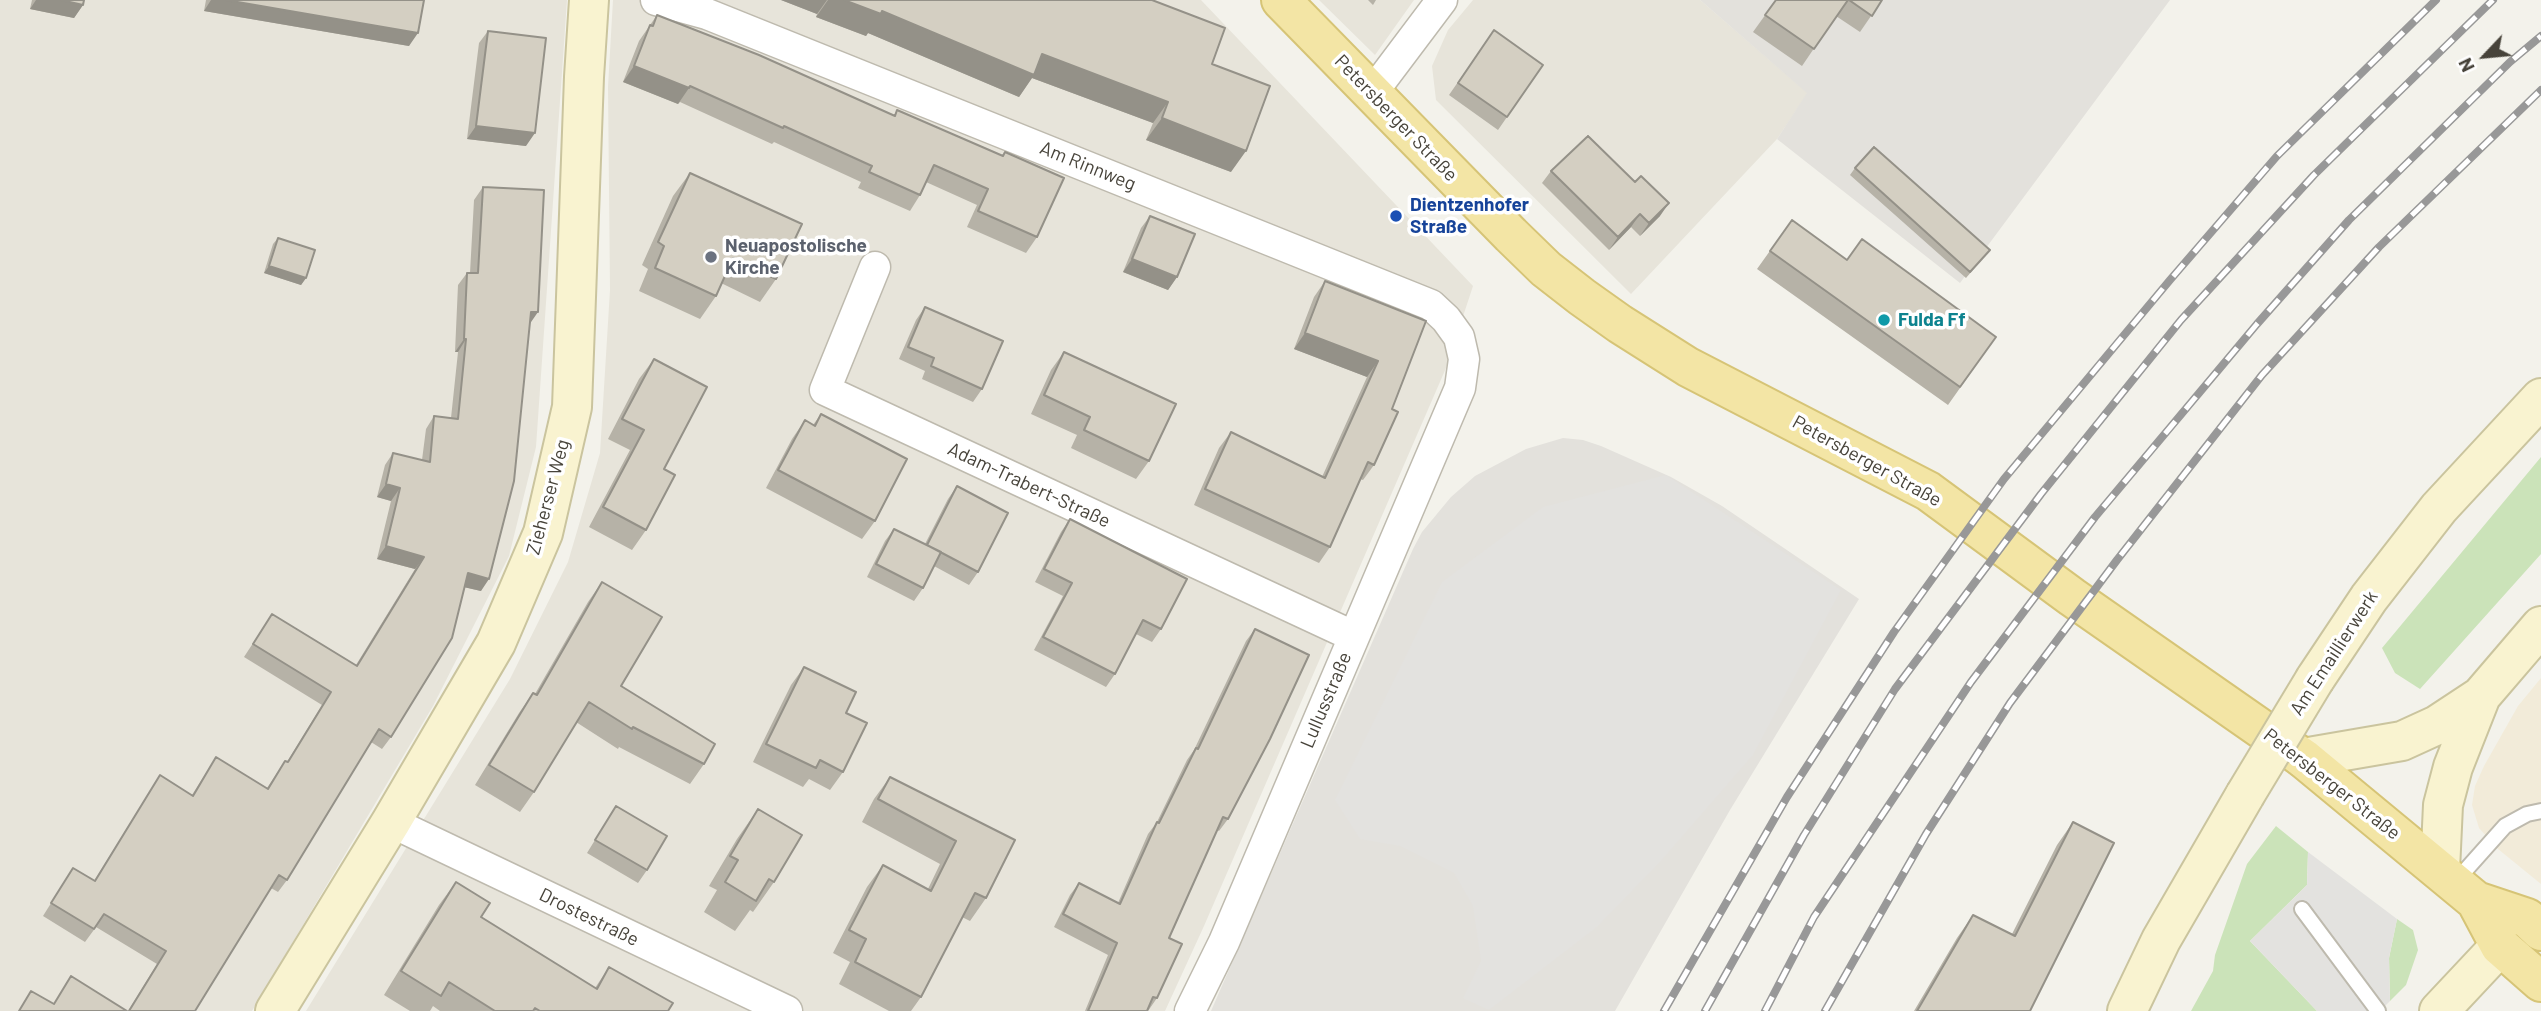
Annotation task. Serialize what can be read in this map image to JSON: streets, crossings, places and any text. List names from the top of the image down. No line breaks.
{"streets":{"main road":["Petersberger Straße","Zieherser Weg","Am Emaillierwerk"],"street":["Am Rinnweg","Adam-Trabert-Straße","Lullusstraße","Drostestraße"]},"crossings":[["Am Rinnweg","Lullusstraße"],["Adam-Trabert-Straße","Lullusstraße"],["Zieherser Weg","Drostestraße"]],"places":["Dientzenhofer Straße","Neuapostolische Kirche","Fulda Ff"],"north":"bottom left"}
